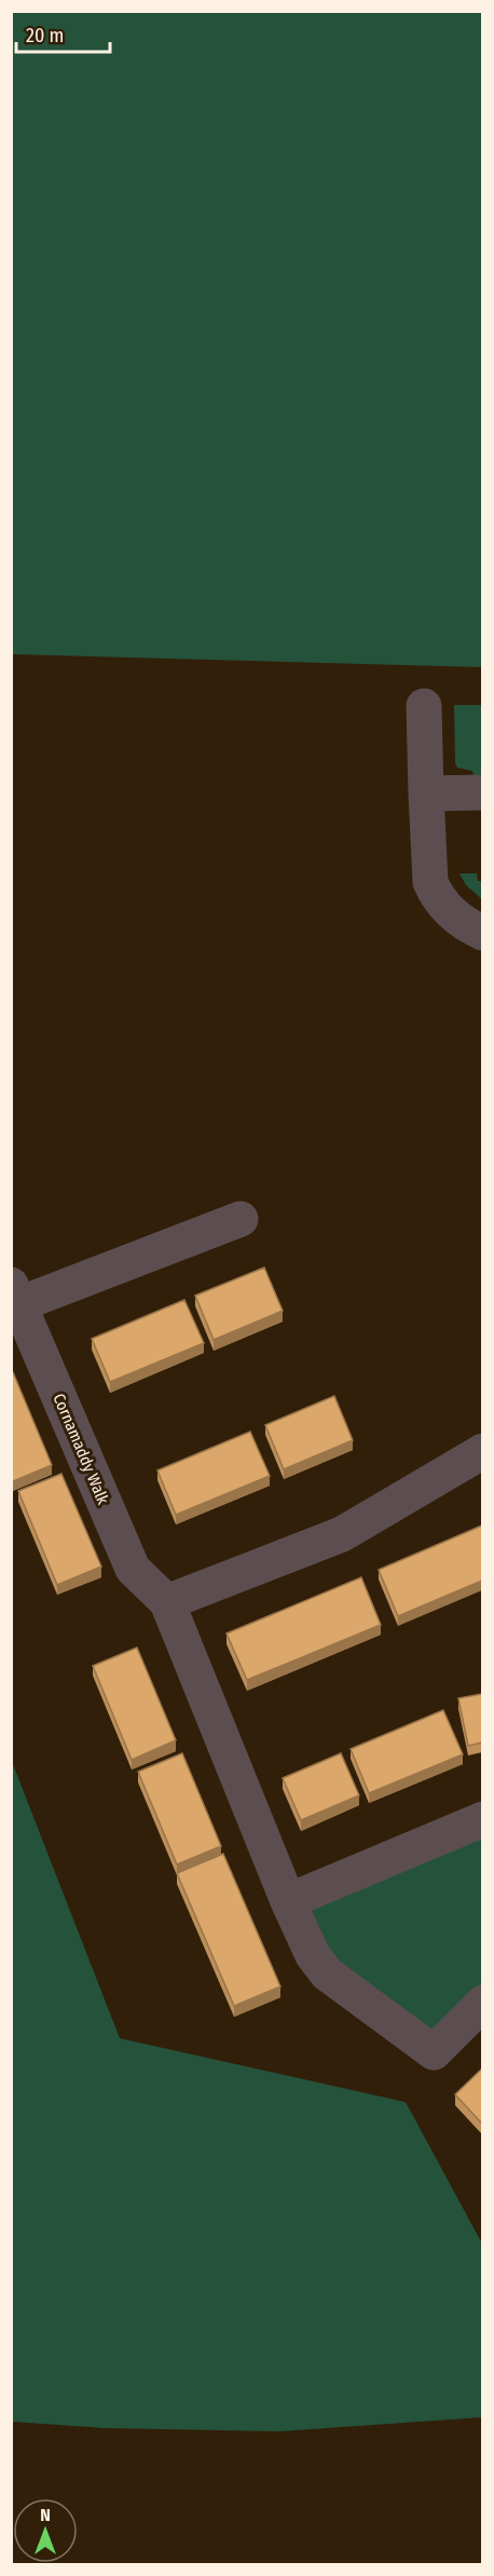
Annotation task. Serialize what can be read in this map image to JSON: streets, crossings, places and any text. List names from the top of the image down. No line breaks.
{"streets":{"street":["Cornamaddy Walk"]},"scale_bar":"20 m","north":"top"}
